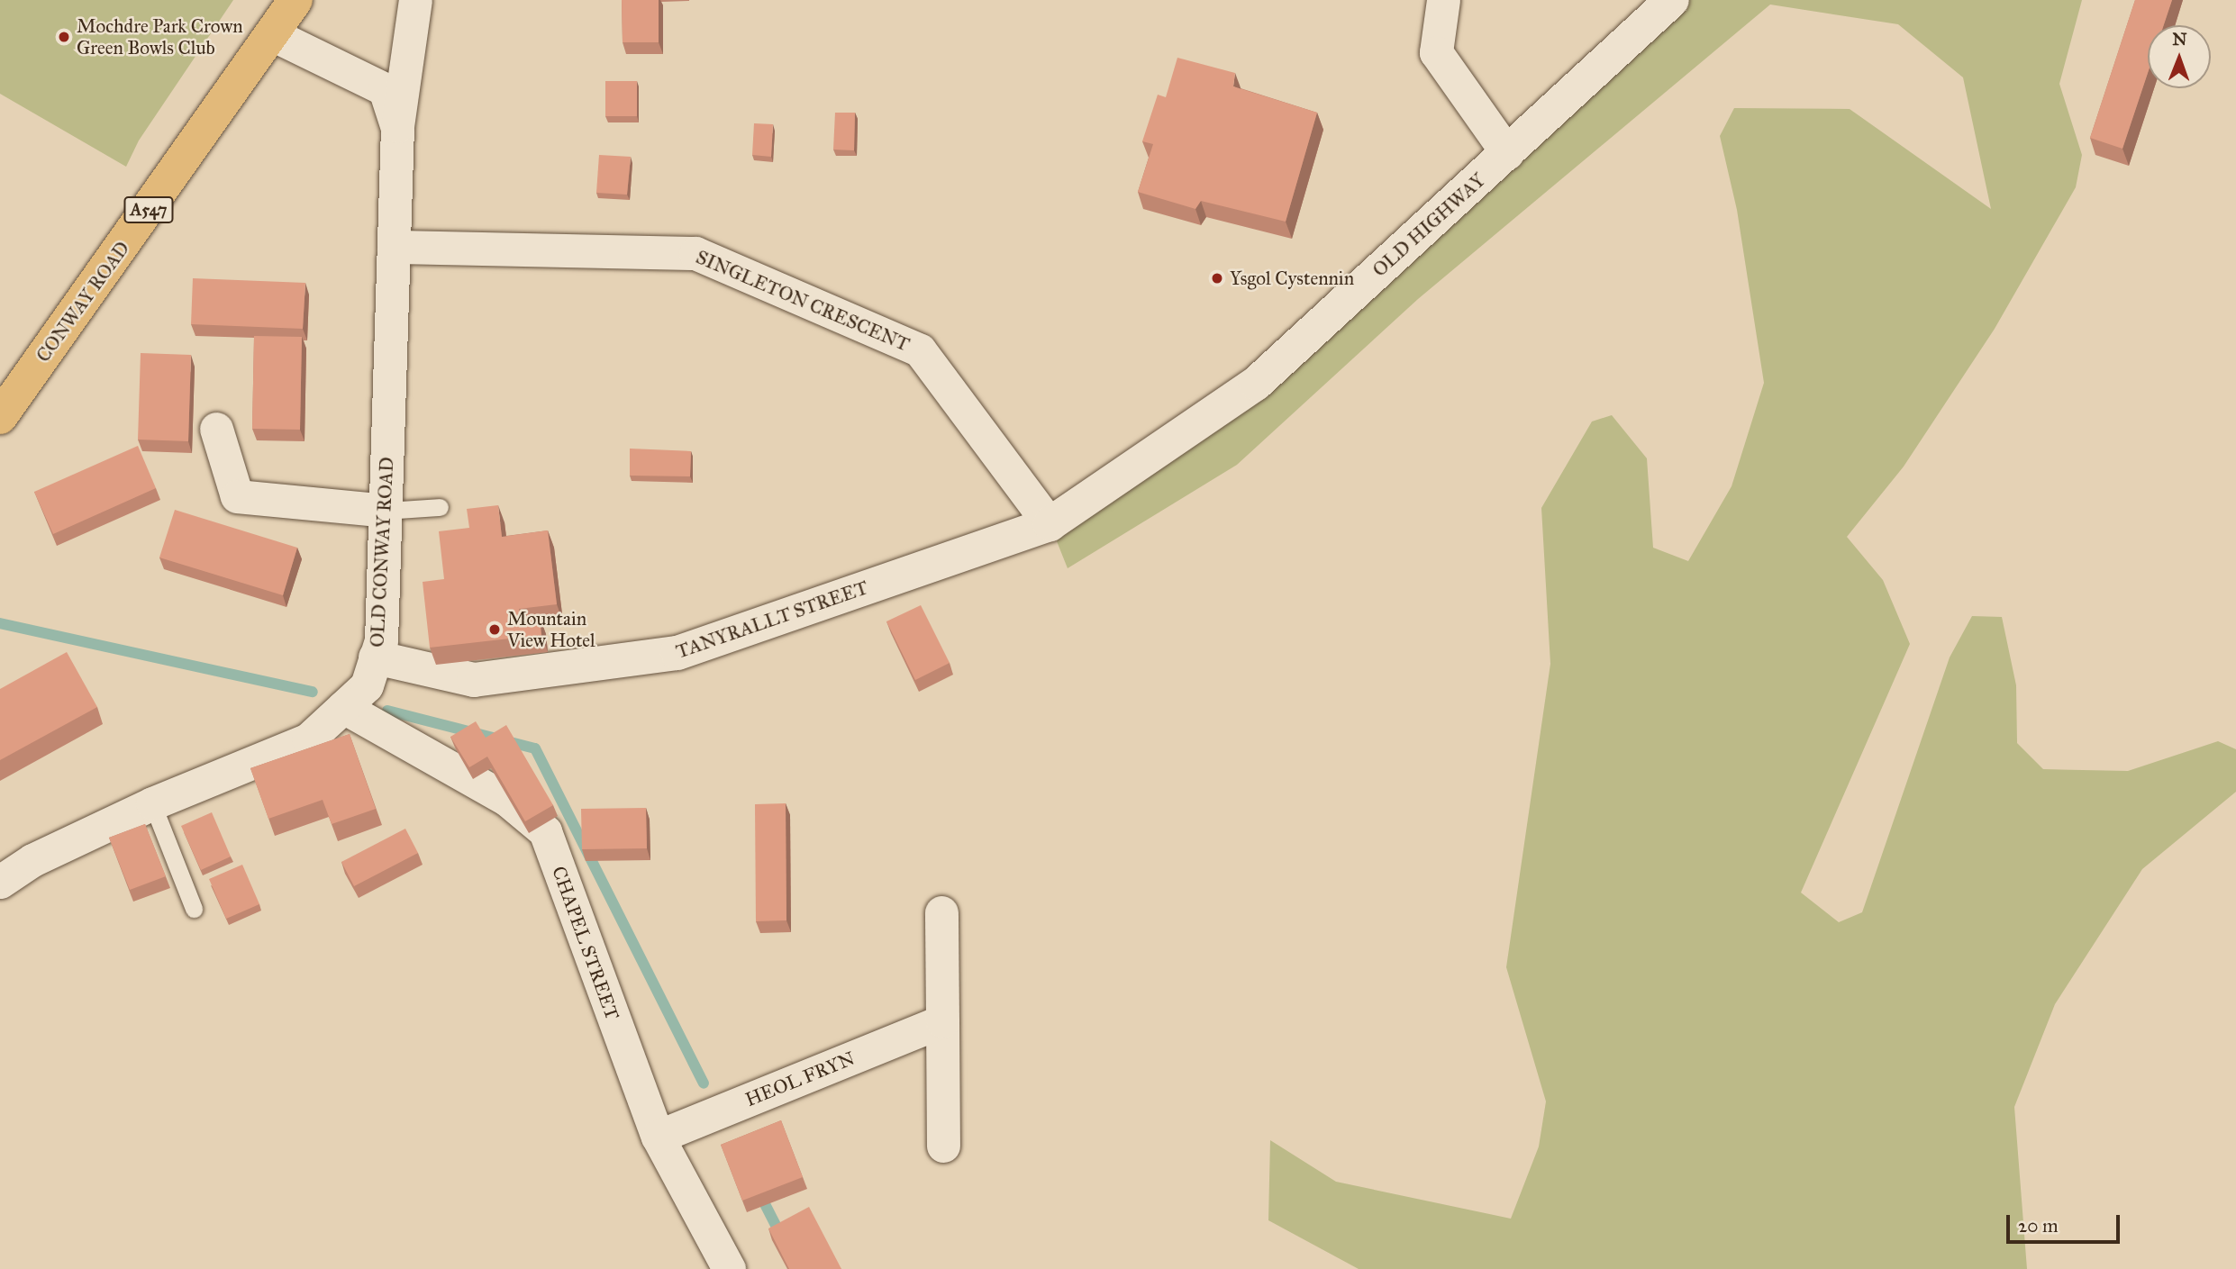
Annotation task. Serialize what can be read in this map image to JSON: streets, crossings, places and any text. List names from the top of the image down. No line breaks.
{"streets":{"main road":["A547","CONWAY ROAD"],"street":["OLD HIGHWAY","SINGLETON CRESCENT","OLD CONWAY ROAD","TANYRALLT STREET","CHAPEL STREET","HEOL FRYN"]},"crossings":[["OLD HIGHWAY","SINGLETON CRESCENT"],["OLD HIGHWAY","TANYRALLT STREET"],["SINGLETON CRESCENT","OLD CONWAY ROAD"],["SINGLETON CRESCENT","TANYRALLT STREET"],["OLD CONWAY ROAD","TANYRALLT STREET"],["OLD CONWAY ROAD","CHAPEL STREET"],["CHAPEL STREET","HEOL FRYN"]],"places":["Mochdre Park Crown Green Bowls Club","Ysgol Cystennin","Mountain View Hotel"],"scale_bar":"20 m","north":"top"}
